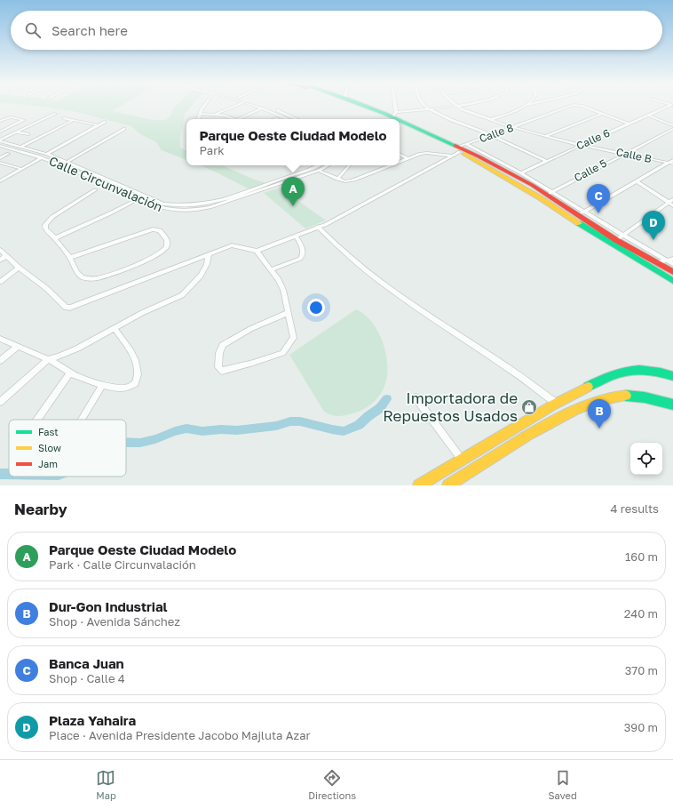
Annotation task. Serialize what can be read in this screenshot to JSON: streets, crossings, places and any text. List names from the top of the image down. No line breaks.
{"streets":{"street":["Calle 8","Calle 6","Calle B","Calle 5","Calle Circunvalación"]},"crossings":[["Calle 8","Calle B"],["Calle 6","Calle B"],["Calle B","Calle 5"]],"places":{"shop":["Importadora de Repuestos Usados"]},"legend":["Fast","Slow","Jam"],"page":{"search":"Search here","popup":["Parque Oeste Ciudad Modelo","Park"],"pins":["A","C","D","B"],"heading":["Nearby","4 results"],"list":[{"mark":"A","name":"Parque Oeste Ciudad Modelo","note":"Park · Calle Circunvalación","value":"160 m"},{"mark":"B","name":"Dur-Gon Industrial","note":"Shop · Avenida Sánchez","value":"240 m"},{"mark":"C","name":"Banca Juan","note":"Shop · Calle 4","value":"370 m"},{"mark":"D","name":"Plaza Yahaira","note":"Place · Avenida Presidente Jacobo Majluta Azar","value":"390 m"}],"nav":["Map","Directions","Saved"]}}
